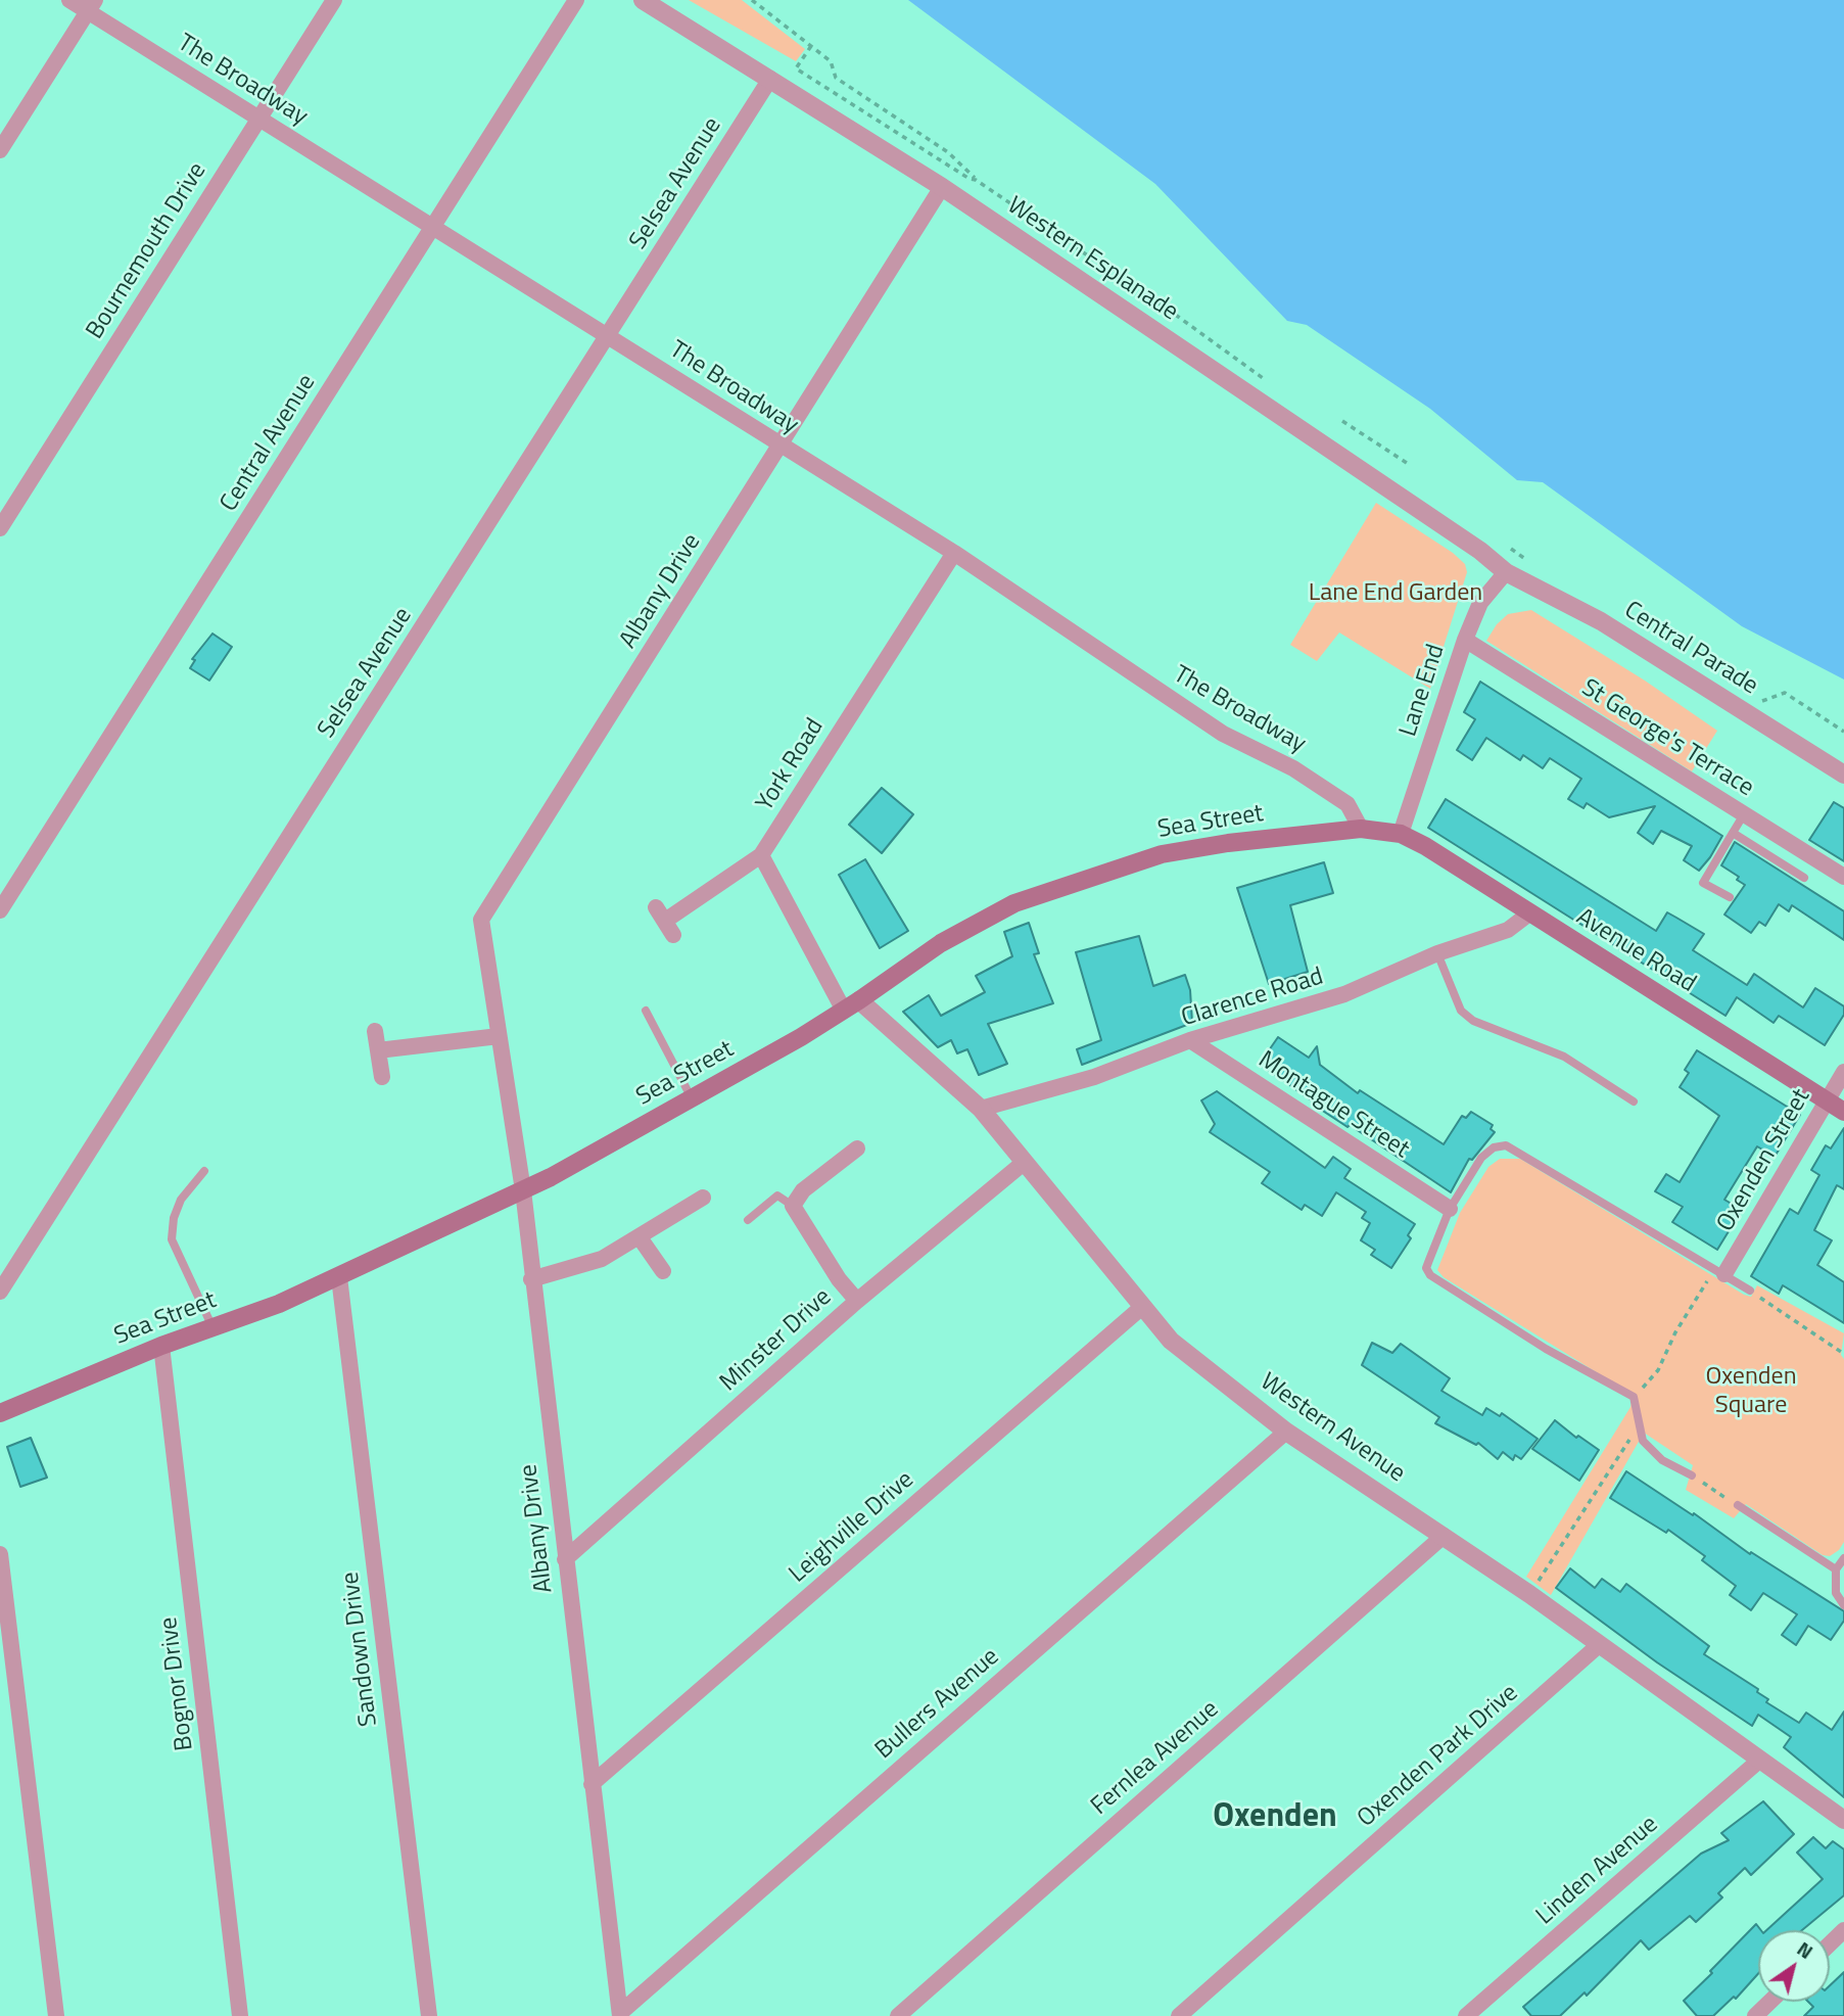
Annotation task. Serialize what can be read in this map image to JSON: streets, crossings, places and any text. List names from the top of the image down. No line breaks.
{"streets":{"main road":["Sea Street","Avenue Road"],"street":["The Broadway","Selsea Avenue","Bournemouth Drive","Western Esplanade","Central Avenue","Albany Drive","Central Parade","Lane End","St George's Terrace","York Road","Clarence Road","Montague Street","Oxenden Street","Minster Drive","Western Avenue","Leighville Drive","Sandown Drive","Bognor Drive","Bullers Avenue","Oxenden Park Drive","Fernlea Avenue","Linden Avenue"]},"crossings":[["The Broadway","Selsea Avenue"],["The Broadway","Bournemouth Drive"],["The Broadway","Central Avenue"],["The Broadway","Albany Drive"],["The Broadway","York Road"],["The Broadway","Sea Street"],["Selsea Avenue","Western Esplanade"],["Western Esplanade","Albany Drive"],["Western Esplanade","Central Parade"],["Western Esplanade","Lane End"],["Albany Drive","Sea Street"],["Albany Drive","Minster Drive"],["Albany Drive","Leighville Drive"],["Albany Drive","Bullers Avenue"],["Central Parade","Lane End"],["Lane End","St George's Terrace"],["Lane End","Sea Street"],["Lane End","Avenue Road"],["Sea Street","Avenue Road"],["Sea Street","Western Avenue"],["Sea Street","Sandown Drive"],["Sea Street","Bognor Drive"],["Avenue Road","Clarence Road"],["Avenue Road","Oxenden Street"],["Clarence Road","Montague Street"],["Clarence Road","Western Avenue"],["Minster Drive","Western Avenue"],["Western Avenue","Leighville Drive"],["Western Avenue","Bullers Avenue"],["Western Avenue","Oxenden Park Drive"],["Western Avenue","Fernlea Avenue"],["Western Avenue","Linden Avenue"]],"districts":["Oxenden"],"parks":["Lane End Garden","Oxenden Square"],"north":"top right"}
